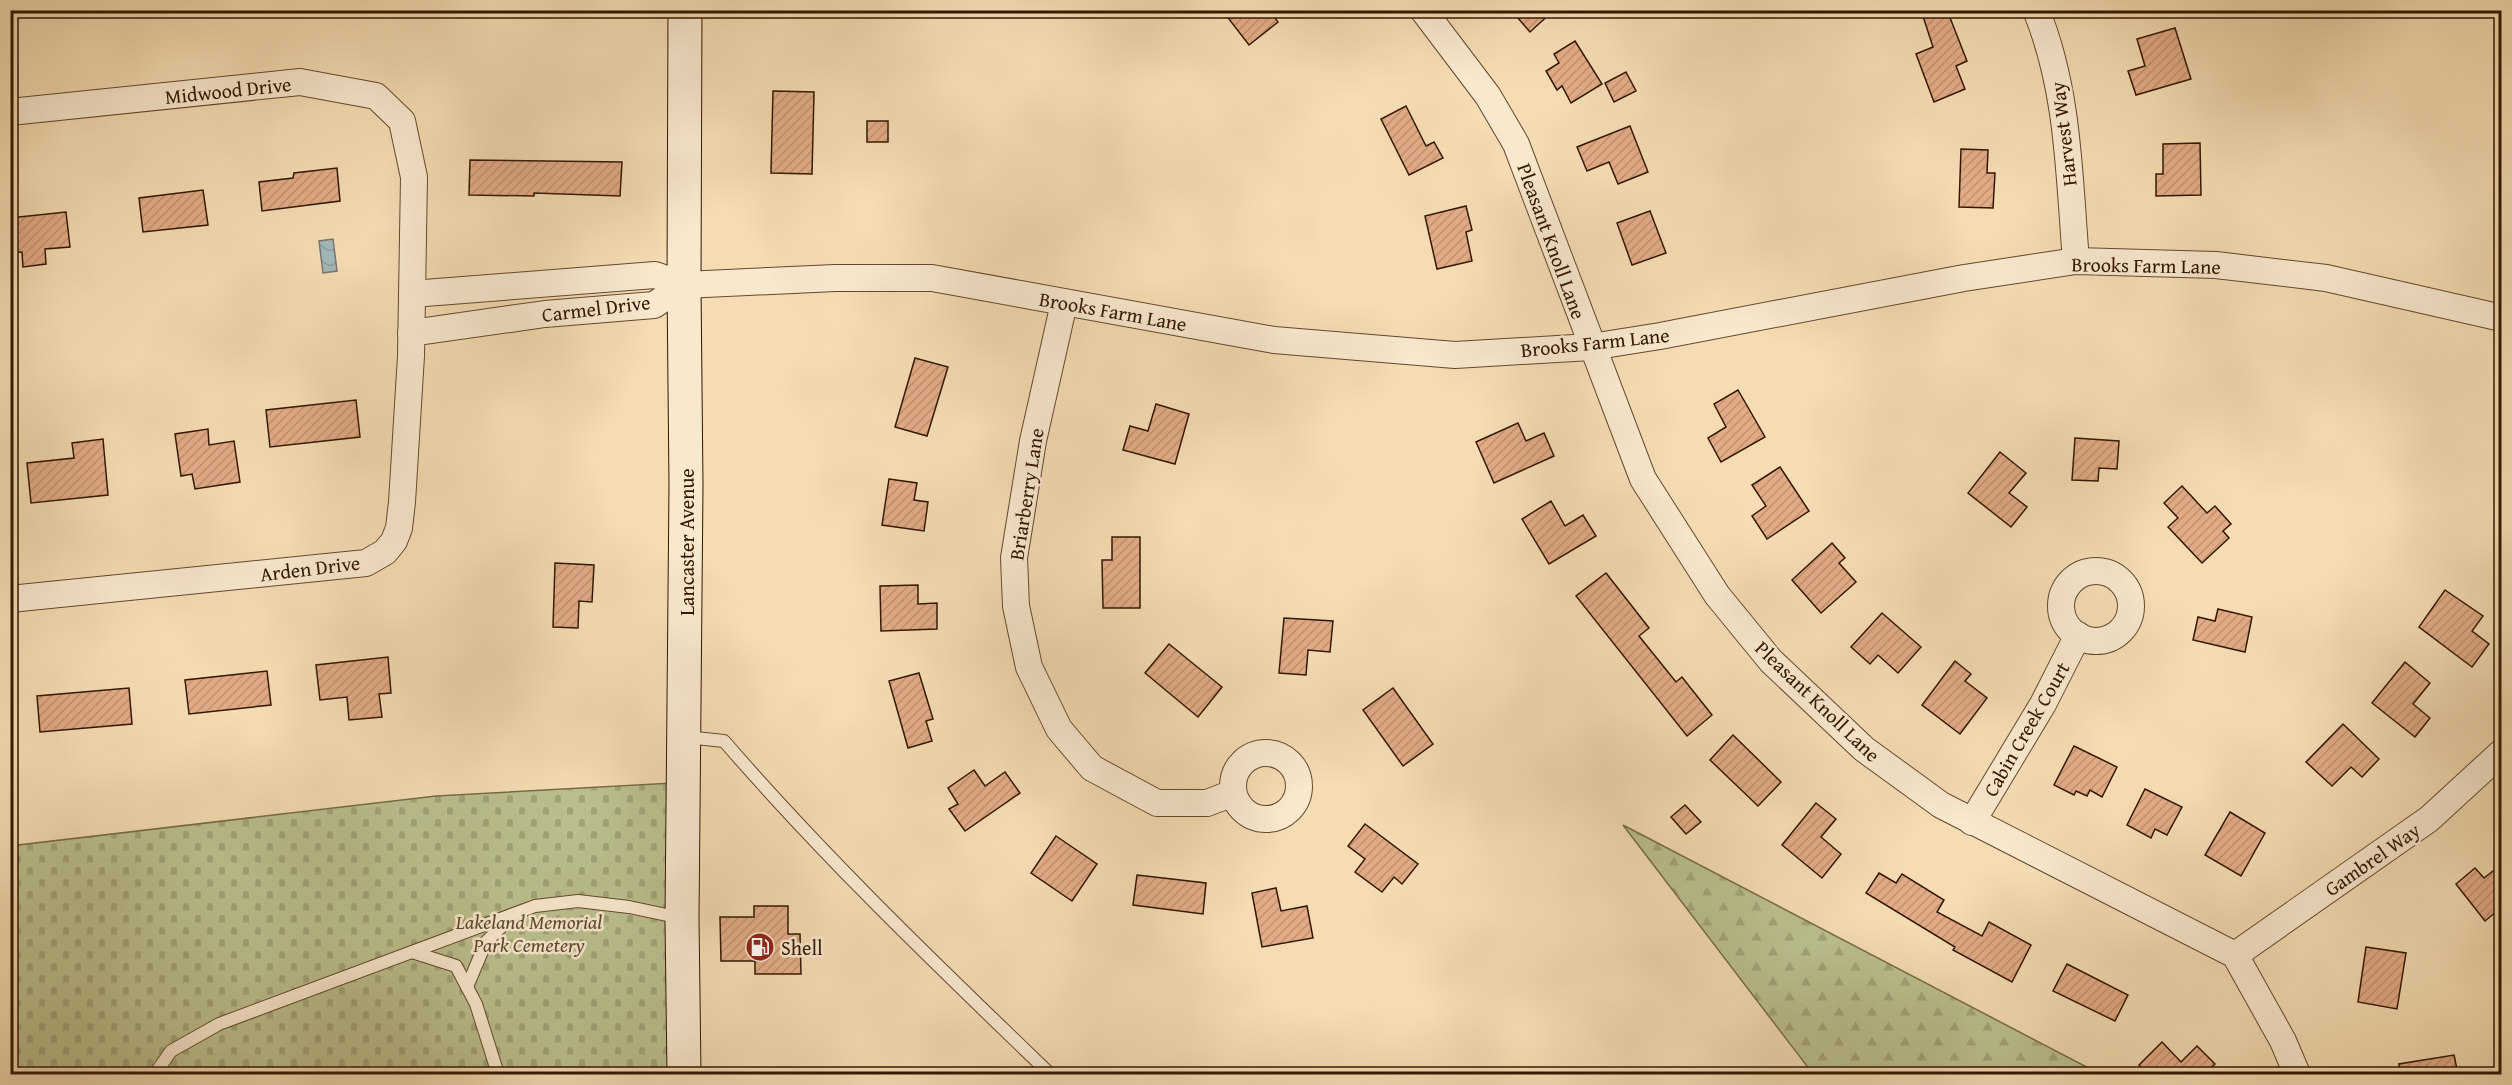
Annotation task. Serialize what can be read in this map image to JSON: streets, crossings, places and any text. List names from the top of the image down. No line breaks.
{"streets":{"main road":["Lancaster Avenue"],"street":["Midwood Drive","Harvest Way","Pleasant Knoll Lane","Brooks Farm Lane","Carmel Drive","Briarberry Lane","Arden Drive","Cabin Creek Court","Gambrel Way"]},"crossings":[["Midwood Drive","Carmel Drive"],["Midwood Drive","Arden Drive"],["Harvest Way","Brooks Farm Lane"],["Pleasant Knoll Lane","Brooks Farm Lane"],["Pleasant Knoll Lane","Cabin Creek Court"],["Pleasant Knoll Lane","Gambrel Way"],["Brooks Farm Lane","Carmel Drive"],["Brooks Farm Lane","Briarberry Lane"],["Brooks Farm Lane","Lancaster Avenue"],["Carmel Drive","Lancaster Avenue"],["Carmel Drive","Arden Drive"]],"parks":["Lakeland Memorial Park Cemetery"],"places":{"fuel station":["Shell"]}}
